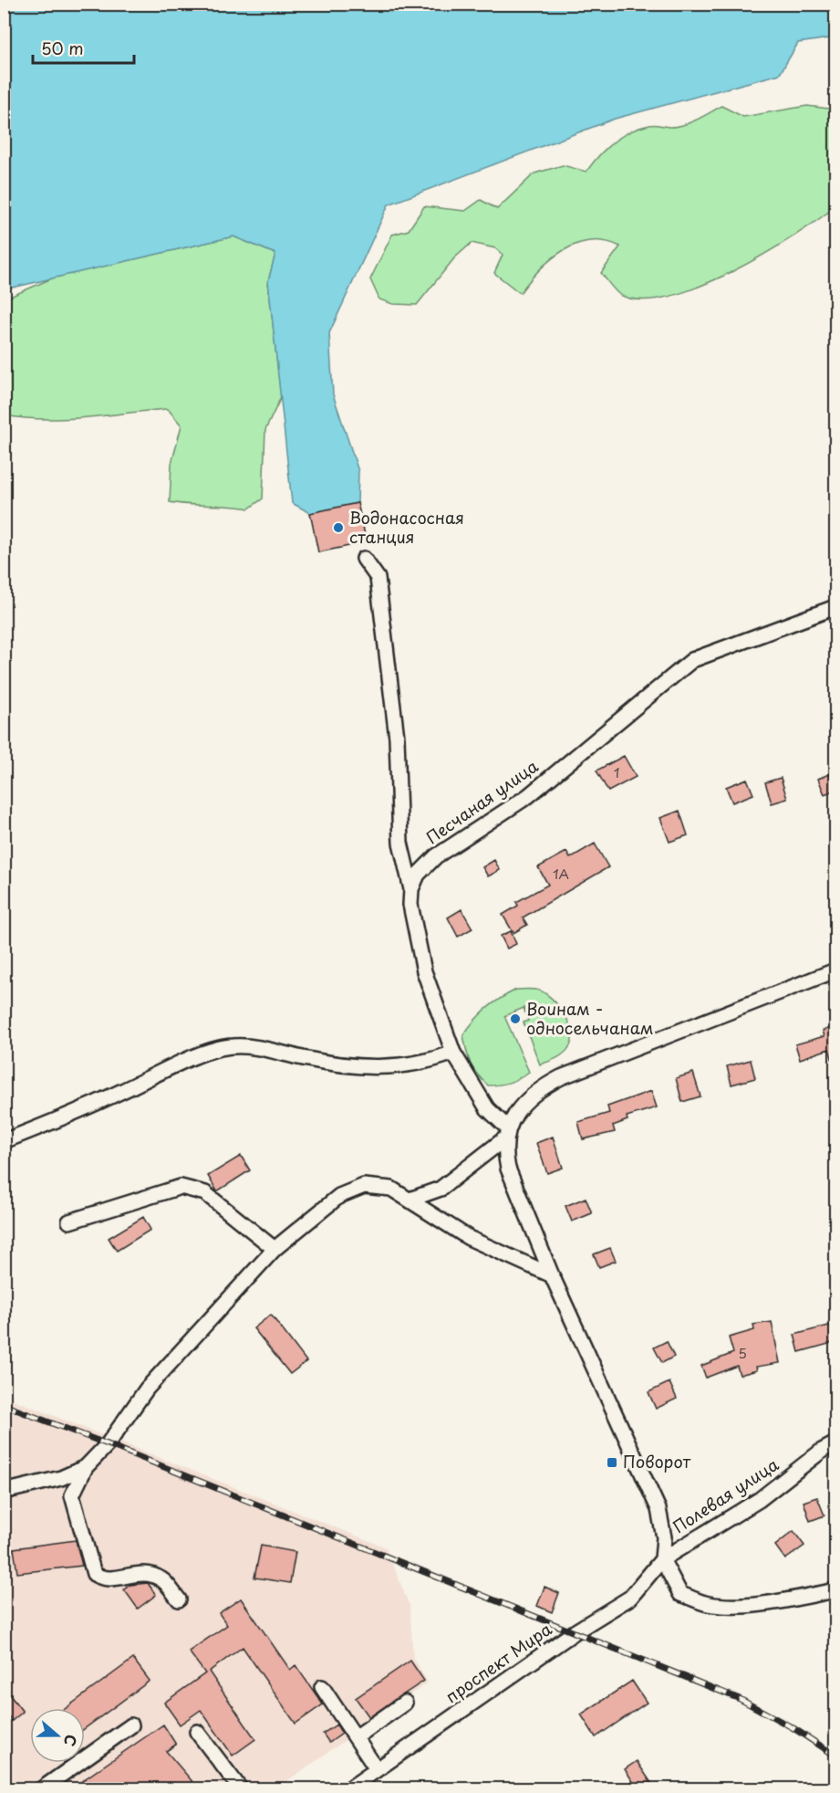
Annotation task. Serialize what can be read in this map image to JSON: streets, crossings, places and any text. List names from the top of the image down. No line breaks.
{"streets":{"street":["Песчаная улица","Полевая улица","проспект Мира"]},"crossings":[["Полевая улица","проспект Мира"]],"places":{"other":["Водонасосная станция","Воинам - односельчанам"],"transit":["Поворот"]},"house_numbers":["1","1А","5"],"scale_bar":"50 m","north":"right"}
